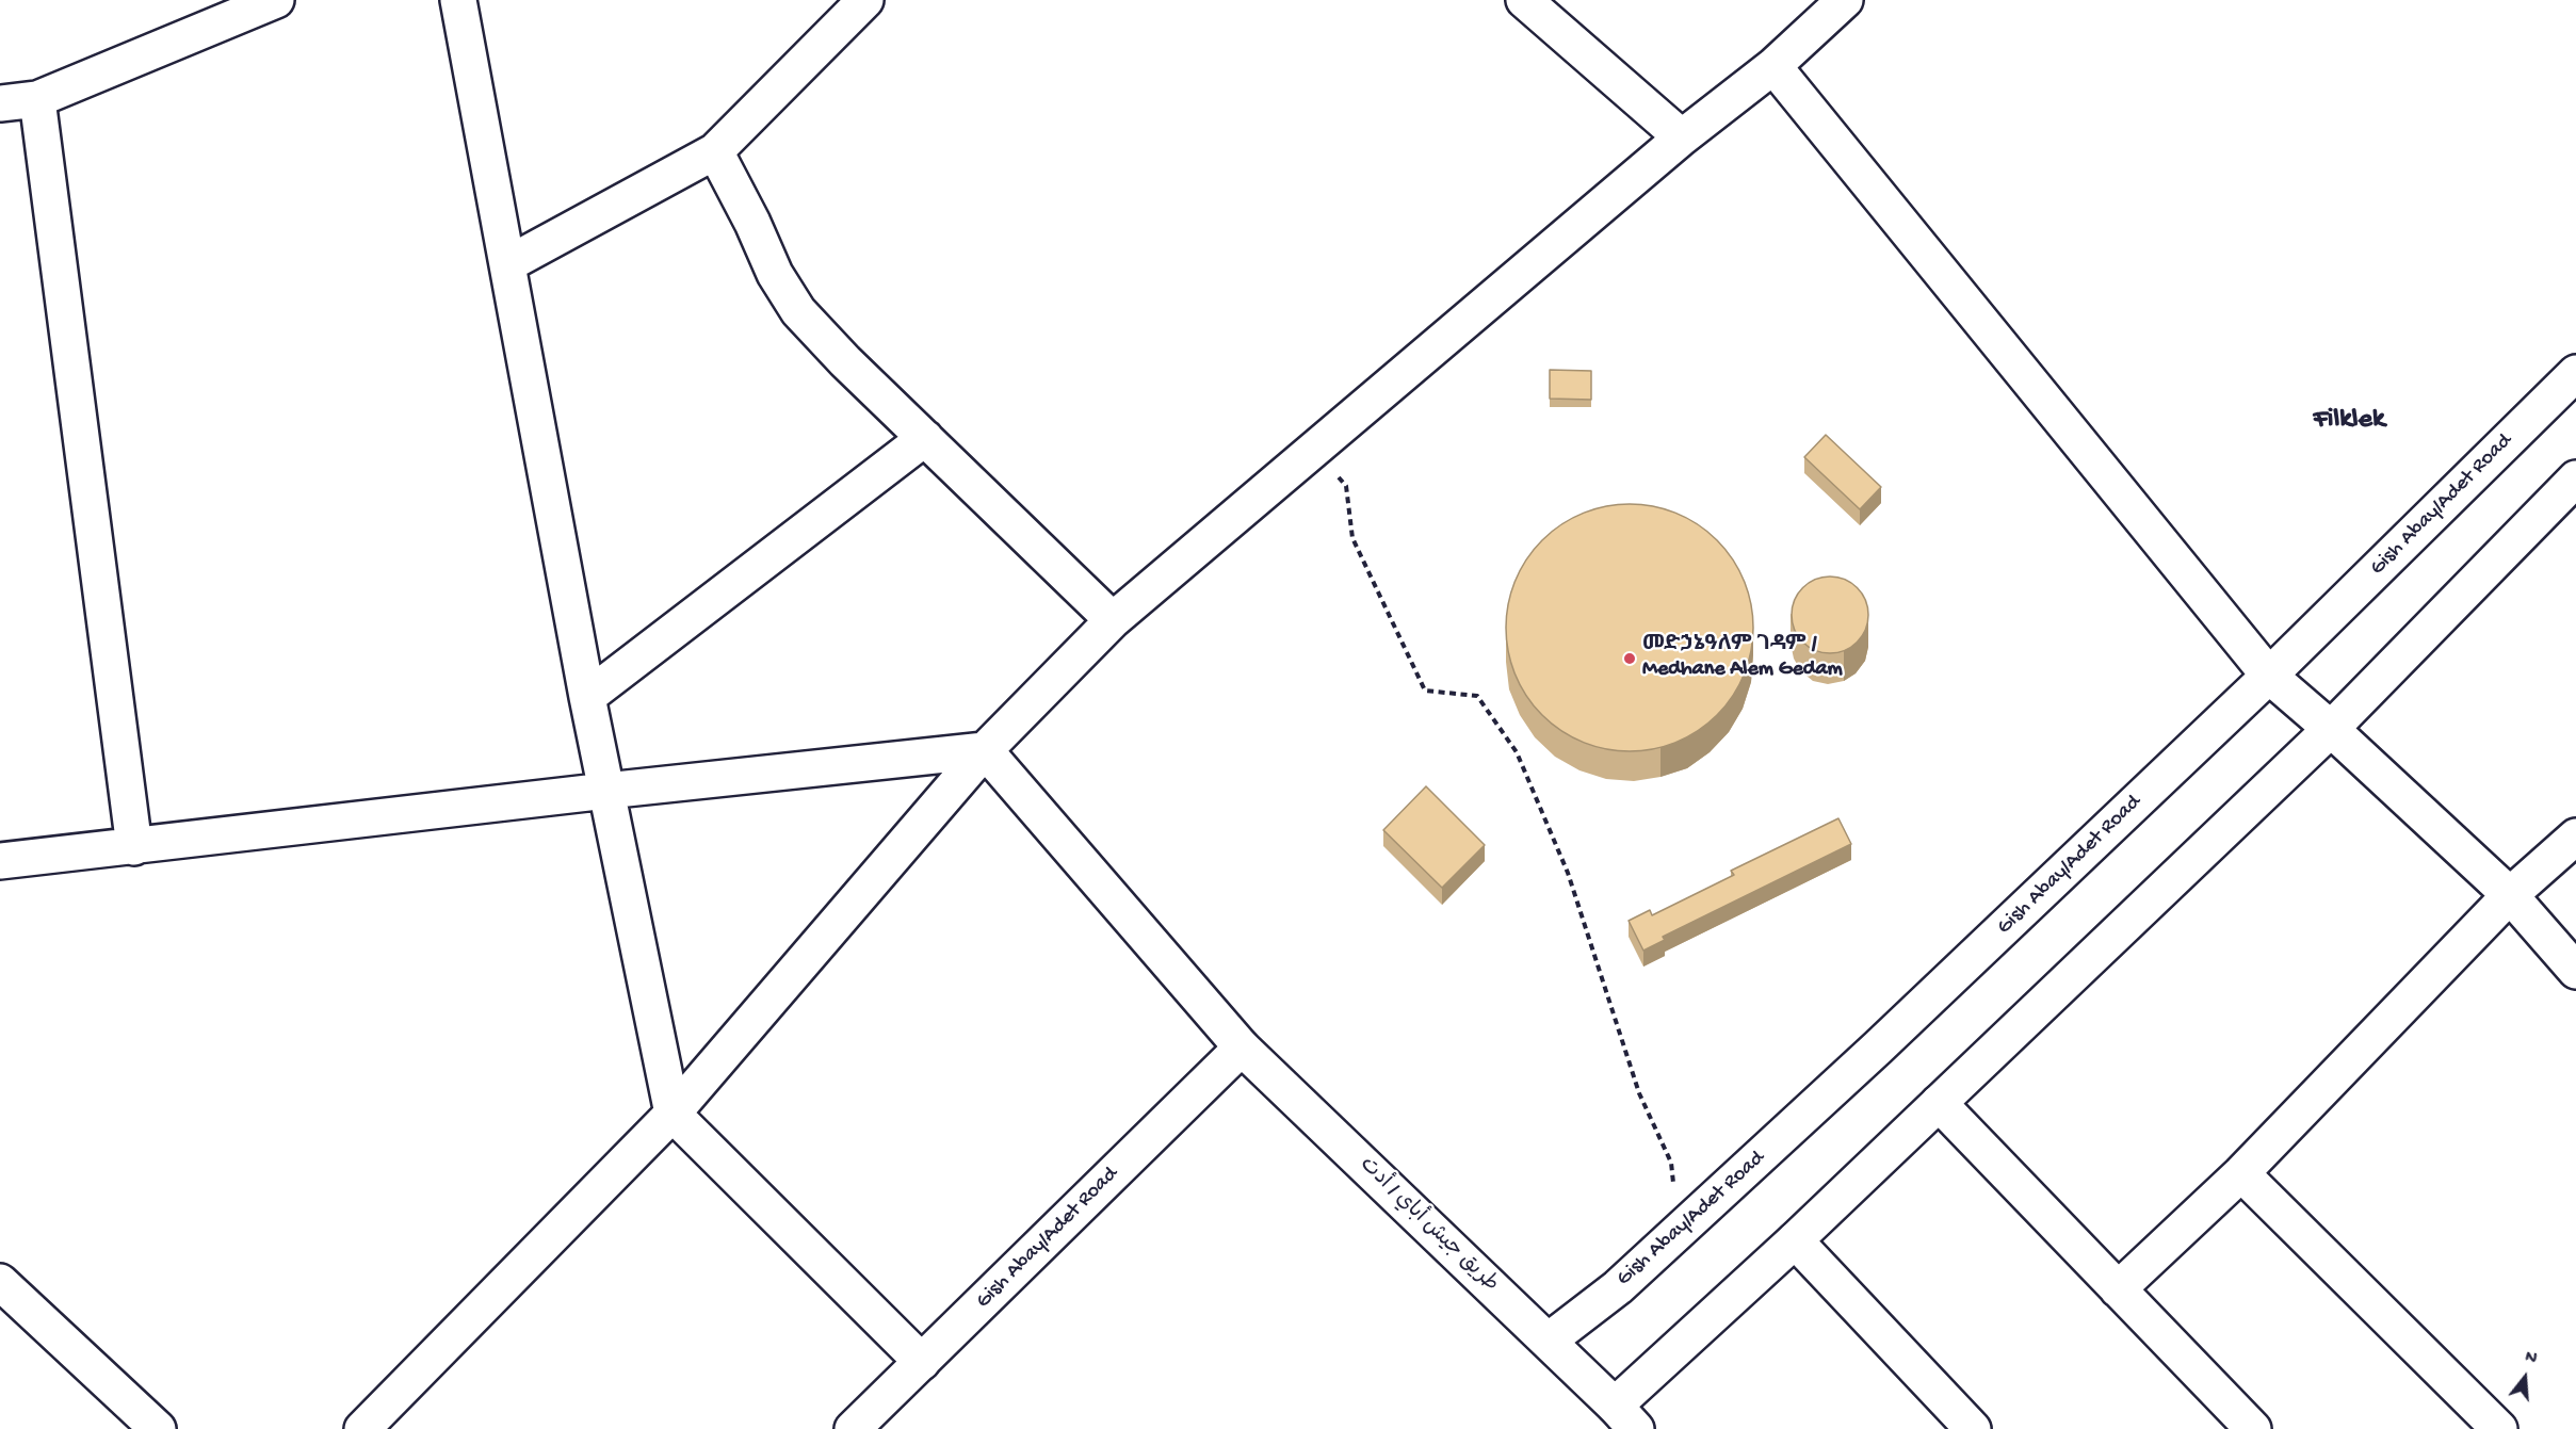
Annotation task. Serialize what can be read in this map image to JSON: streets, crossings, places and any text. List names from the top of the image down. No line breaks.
{"streets":{"street":["Gish Abay/Adet Road","طريق جيش أباي / أدت"]},"crossings":[["Gish Abay/Adet Road","طريق جيش أباي / أدت"]],"districts":["Filklek"],"places":["መድኃኔዓለም ገዳም / Medhane Alem Gedam"],"north":"top"}
